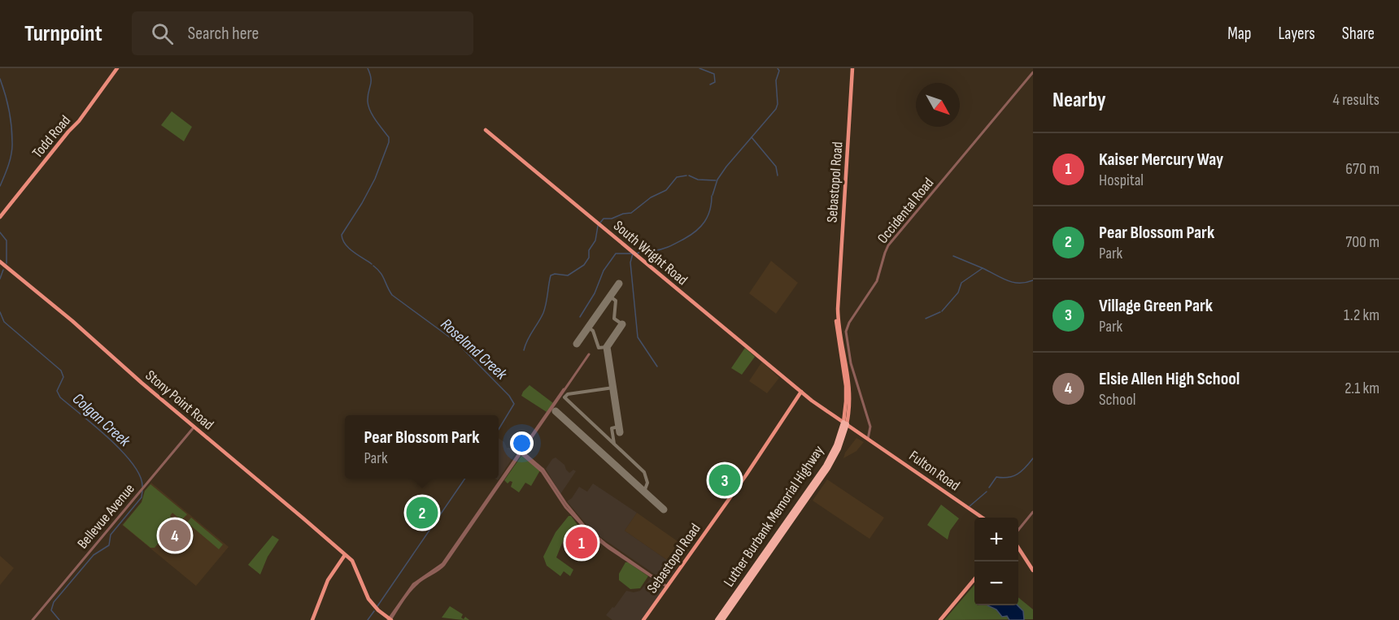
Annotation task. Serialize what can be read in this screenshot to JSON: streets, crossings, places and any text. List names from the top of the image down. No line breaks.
{"streets":{"highway":["Luther Burbank Memorial Highway"],"main road":["Todd Road","Sebastopol Road","South Wright Road","Stony Point Road","Fulton Road"],"street":["Occidental Road","Bellevue Avenue"]},"crossings":[["Sebastopol Road","South Wright Road"],["Sebastopol Road","Fulton Road"],["Sebastopol Road","Luther Burbank Memorial Highway"],["Occidental Road","Fulton Road"],["South Wright Road","Fulton Road"],["Stony Point Road","Bellevue Avenue"],["Fulton Road","Luther Burbank Memorial Highway"]],"water":["Roseland Creek","Colgan Creek"],"north":"bottom right","page":{"header":"Turnpoint","search":"Search here","nav":["Map","Layers","Share"],"heading":["Nearby","4 results"],"list":[{"mark":"1","name":"Kaiser Mercury Way","note":"Hospital","value":"670 m"},{"mark":"2","name":"Pear Blossom Park","note":"Park","value":"700 m"},{"mark":"3","name":"Village Green Park","note":"Park","value":"1.2 km"},{"mark":"4","name":"Elsie Allen High School","note":"School","value":"2.1 km"}],"popup":["Pear Blossom Park","Park"],"pins":["3","2","4","1"],"map_buttons":["+","−"]}}
